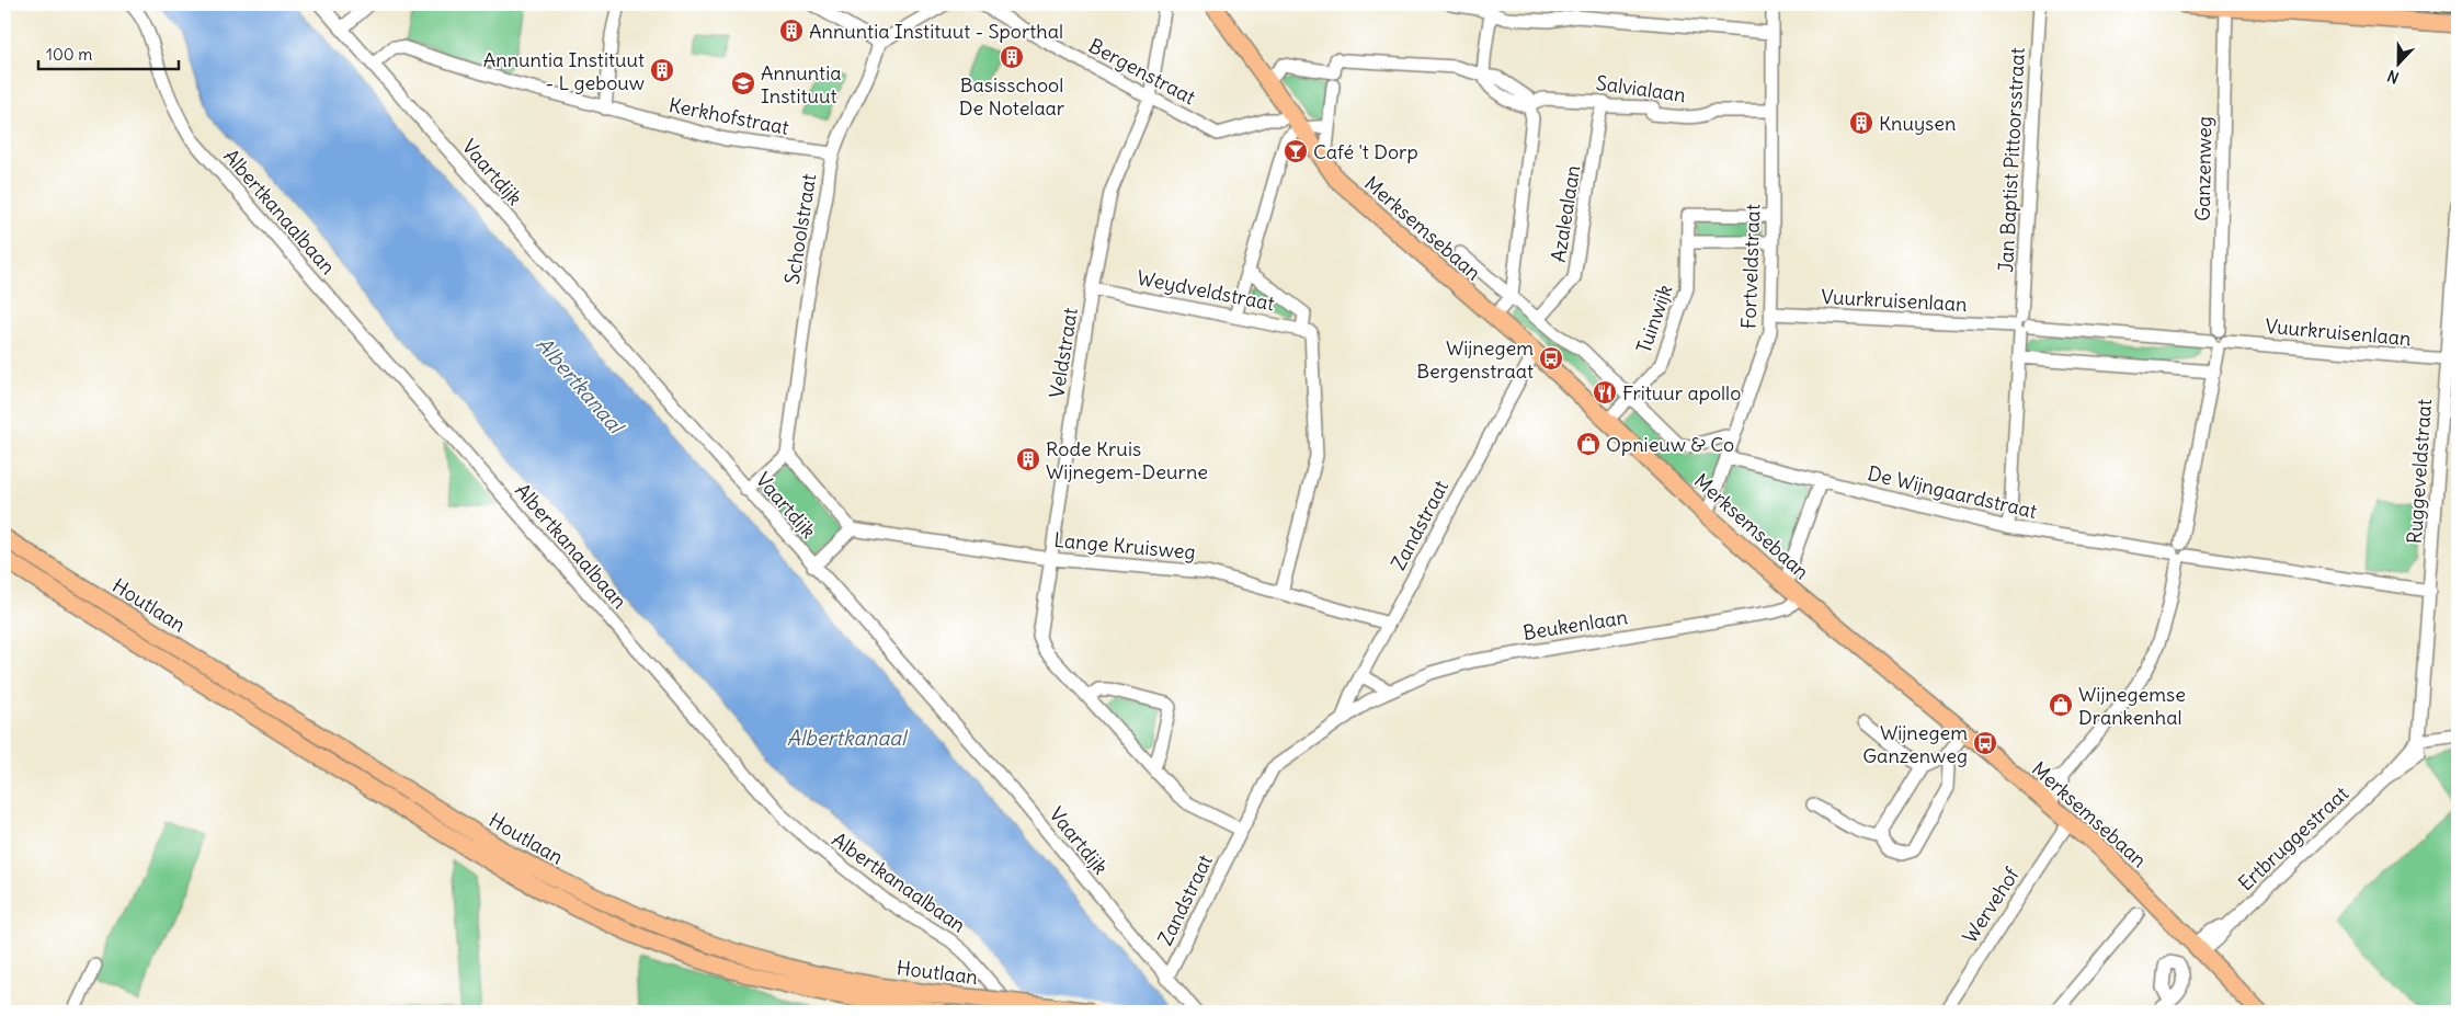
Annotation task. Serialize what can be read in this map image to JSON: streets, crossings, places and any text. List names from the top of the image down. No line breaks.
{"streets":{"main road":["Merksemsebaan","Houtlaan"],"street":["Bergenstraat","Salvialaan","Kerkhofstraat","Jan Baptist Pittoorsstraat","Ganzenweg","Vaartdijk","Albertkanaalbaan","Azalealaan","Schoolstraat","Fortveldstraat","Weydveldstraat","Vuurkruisenlaan","Tuinwijk","Veldstraat","Ruggeveldstraat","De Wijngaardstraat","Zandstraat","Lange Kruisweg","Beukenlaan","Ertbruggestraat","Wervehof"]},"crossings":[["Bergenstraat","Merksemsebaan"],["Bergenstraat","Veldstraat"],["Salvialaan","Azalealaan"],["Salvialaan","Fortveldstraat"],["Kerkhofstraat","Vaartdijk"],["Kerkhofstraat","Schoolstraat"],["Jan Baptist Pittoorsstraat","Vuurkruisenlaan"],["Jan Baptist Pittoorsstraat","De Wijngaardstraat"],["Ganzenweg","Vuurkruisenlaan"],["Vaartdijk","Zandstraat"],["Azalealaan","Merksemsebaan"],["Merksemsebaan","Fortveldstraat"],["Merksemsebaan","Tuinwijk"],["Merksemsebaan","Zandstraat"],["Merksemsebaan","Beukenlaan"],["Merksemsebaan","Ertbruggestraat"],["Merksemsebaan","Wervehof"],["Fortveldstraat","Vuurkruisenlaan"],["Fortveldstraat","Tuinwijk"],["Fortveldstraat","De Wijngaardstraat"],["Weydveldstraat","Veldstraat"],["Vuurkruisenlaan","Ruggeveldstraat"],["Veldstraat","Zandstraat"],["Veldstraat","Lange Kruisweg"],["Ruggeveldstraat","De Wijngaardstraat"],["Ruggeveldstraat","Ertbruggestraat"],["Zandstraat","Lange Kruisweg"],["Zandstraat","Beukenlaan"]],"water":["Albertkanaal"],"places":{"building":["Annuntia Instituut - Sporthal","Basisschool De Notelaar","Annuntia Instituut - L gebouw","Knuysen","Rode Kruis Wijnegem-Deurne"],"school or university":["Annuntia Instituut"],"bar":["Café 't Dorp"],"bus stop":["Wijnegem Bergenstraat","Wijnegem Ganzenweg"],"restaurant":["Frituur apollo"],"shop":["Opnieuw & Co","Wijnegemse Drankenhal"]},"scale_bar":"100 m","north":"bottom"}
